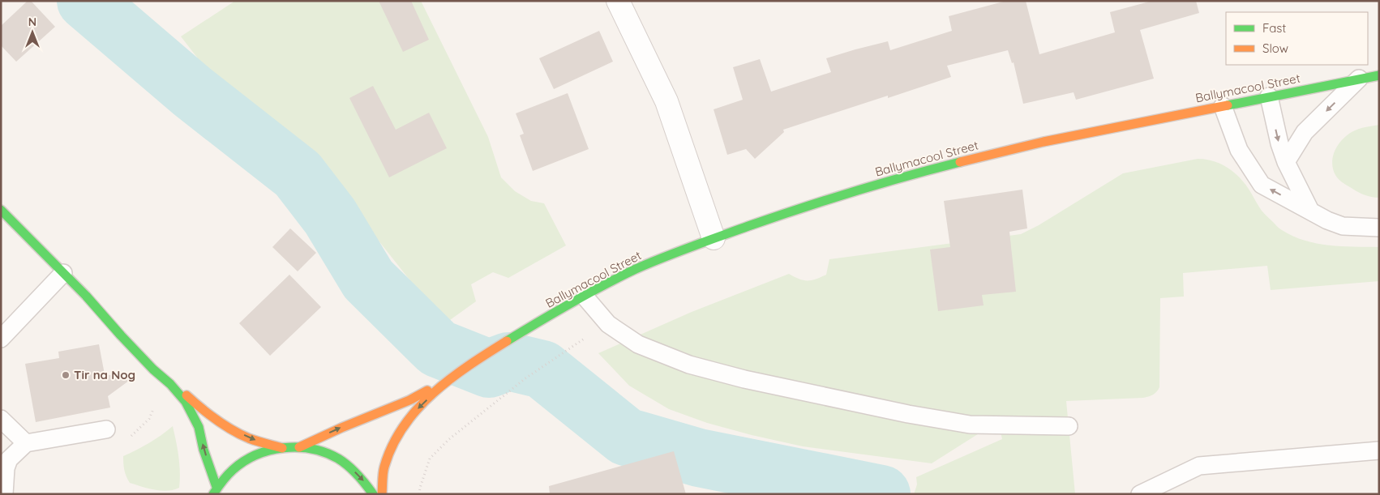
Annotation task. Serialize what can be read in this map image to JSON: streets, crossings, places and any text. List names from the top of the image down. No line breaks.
{"streets":{"main road":["Ballymacool Street"]},"places":["Tir na Nog"],"legend":["Fast","Slow"],"north":"top"}
